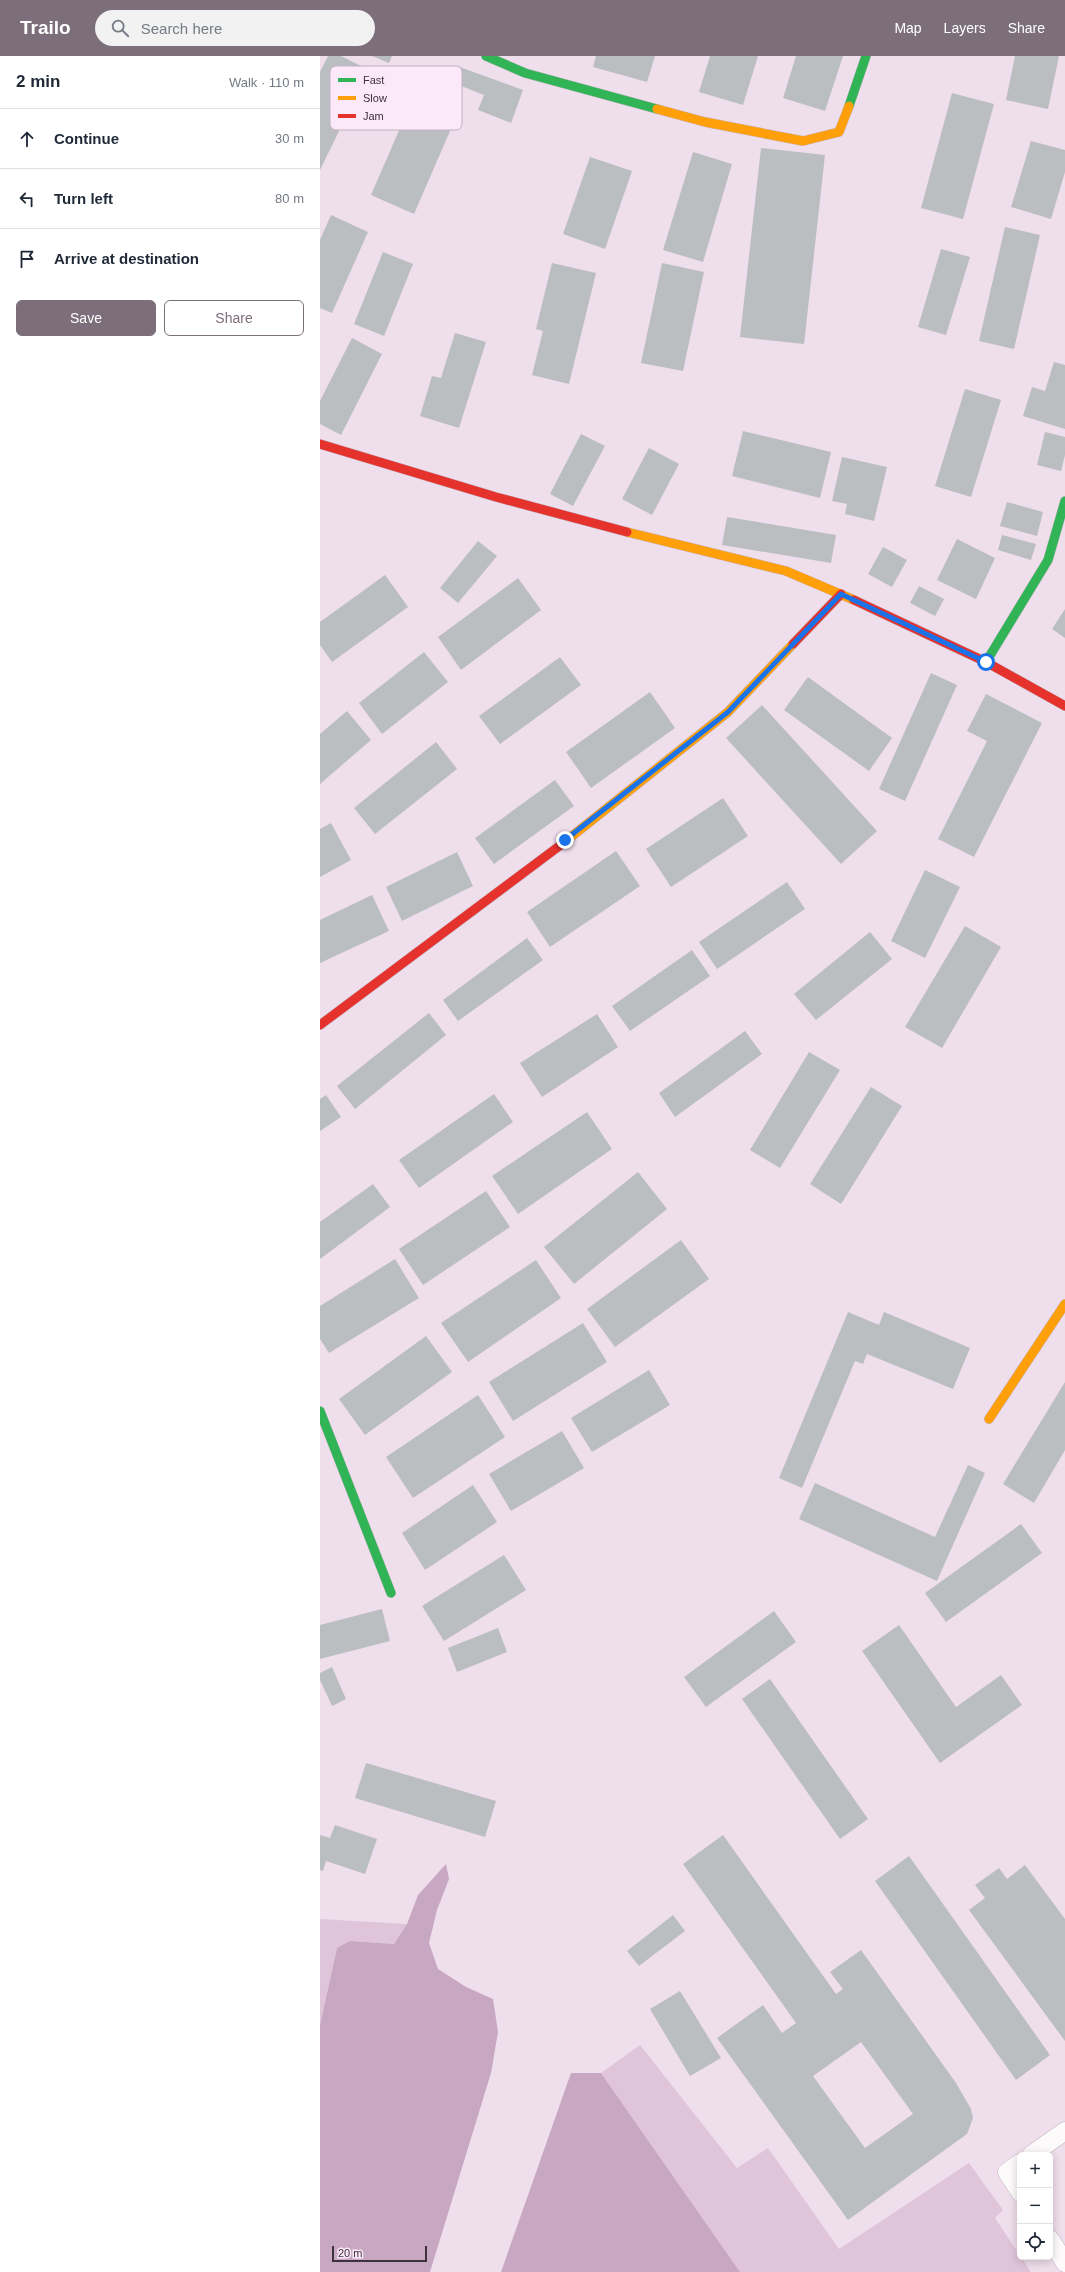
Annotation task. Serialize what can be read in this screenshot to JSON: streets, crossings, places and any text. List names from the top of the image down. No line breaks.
{"legend":["Fast","Slow","Jam"],"scale_bar":"20 m","page":{"header":"Trailo","search":"Search here","nav":["Map","Layers","Share"],"heading":["2 min","Walk · 110 m"],"list":[["Continue","30 m"],["Turn left","80 m"],"Arrive at destination"],"buttons":["Save","Share"],"map_buttons":["+","−"],"scale":"20 m"}}
